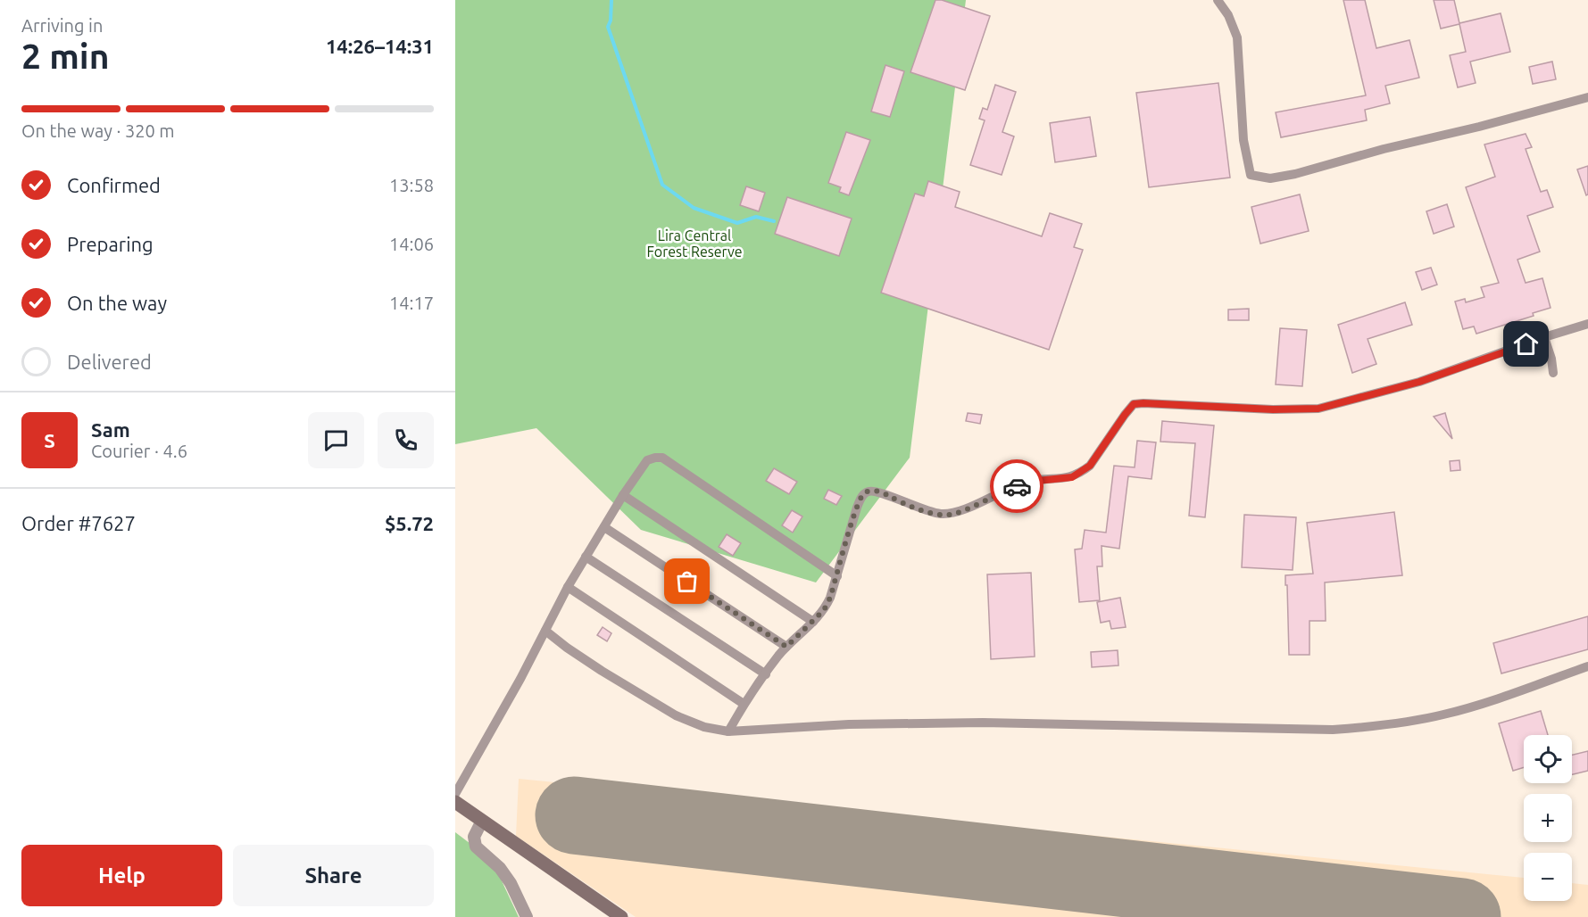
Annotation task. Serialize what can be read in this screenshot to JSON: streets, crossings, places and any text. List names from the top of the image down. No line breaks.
{"parks":["Lira Central Forest Reserve"],"page":{"heading":["2 min","Arriving in","14:26–14:31"],"panel":["Sam","Courier · 4.6","Order #7627","$5.72"],"bar":"On the way · 320 m","list":[["Confirmed","13:58"],["Preparing","14:06"],["On the way","14:17"],"Delivered"],"round":"S","map_buttons":["+","−"],"buttons":["Help","Share"]}}
